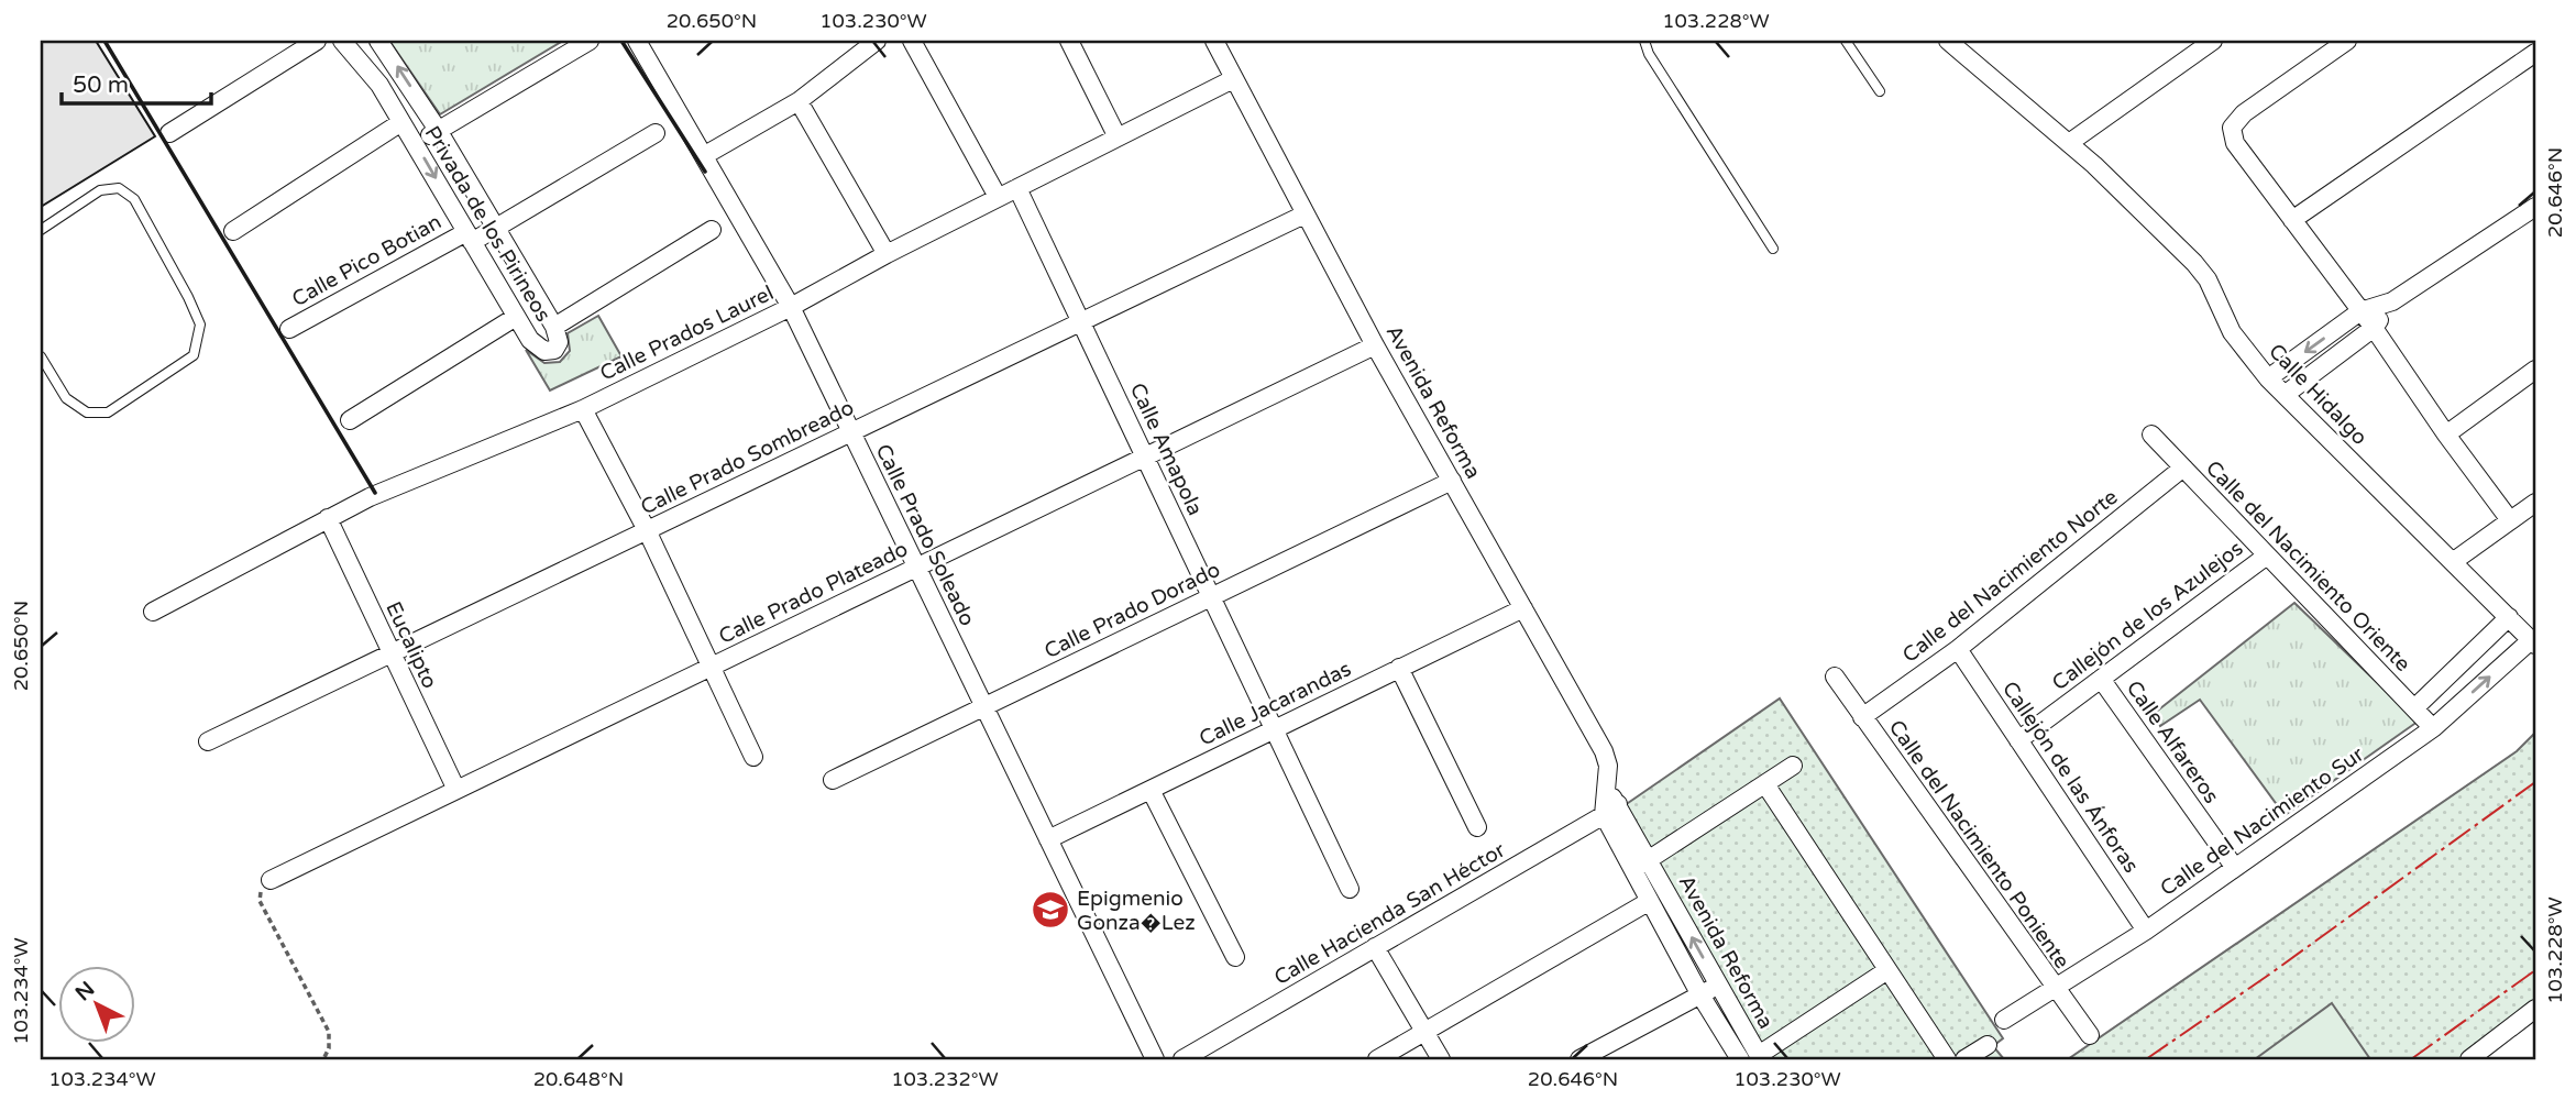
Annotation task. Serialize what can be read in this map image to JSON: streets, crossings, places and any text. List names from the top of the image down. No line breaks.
{"streets":{"street":["Privada de los Pirineos","Calle Pico Botian","Calle Prados Laurel","Calle Hidalgo","Avenida Reforma","Calle Amapola","Calle Prado Sombreado","Calle Prado Soleado","Calle del Nacimiento Oriente","Calle del Nacimiento Norte","Calle Prado Plateado","Calle Prado Dorado","Callejón de los Azulejos","Eucalipto","Calle Jacarandas","Calle Alfareros","Callejón de las Ánforas","Calle del Nacimiento Sur","Calle del Nacimiento Poniente","Calle Hacienda San Héctor"]},"crossings":[["Privada de los Pirineos","Calle Pico Botian"],["Calle Prados Laurel","Avenida Reforma"],["Calle Prados Laurel","Calle Amapola"],["Calle Prados Laurel","Calle Prado Soleado"],["Calle Prados Laurel","Eucalipto"],["Calle Hidalgo","Calle del Nacimiento Sur"],["Avenida Reforma","Calle Prado Sombreado"],["Avenida Reforma","Calle Prado Plateado"],["Avenida Reforma","Calle Prado Dorado"],["Avenida Reforma","Calle Jacarandas"],["Avenida Reforma","Calle Hacienda San Héctor"],["Calle Amapola","Calle Prado Sombreado"],["Calle Amapola","Calle Prado Plateado"],["Calle Amapola","Calle Prado Dorado"],["Calle Amapola","Calle Jacarandas"],["Calle Prado Sombreado","Calle Prado Soleado"],["Calle Prado Sombreado","Eucalipto"],["Calle Prado Soleado","Calle Prado Plateado"],["Calle Prado Soleado","Calle Prado Dorado"],["Calle Prado Soleado","Calle Jacarandas"],["Calle del Nacimiento Oriente","Calle del Nacimiento Norte"],["Calle del Nacimiento Oriente","Callejón de los Azulejos"],["Calle del Nacimiento Oriente","Calle del Nacimiento Sur"],["Calle del Nacimiento Norte","Callejón de las Ánforas"],["Calle del Nacimiento Norte","Calle del Nacimiento Poniente"],["Calle Prado Plateado","Eucalipto"],["Callejón de los Azulejos","Calle Alfareros"],["Callejón de los Azulejos","Callejón de las Ánforas"],["Calle Alfareros","Calle del Nacimiento Sur"],["Callejón de las Ánforas","Calle del Nacimiento Sur"],["Calle del Nacimiento Sur","Calle del Nacimiento Poniente"]],"places":{"school or university":["Epigmenio Gonza�Lez"]},"scale_bar":"50 m","north":"top left","coordinates":["20.650°N","103.230°W","103.228°W","20.646°N","103.234°W","20.648°N","103.232°W"]}
